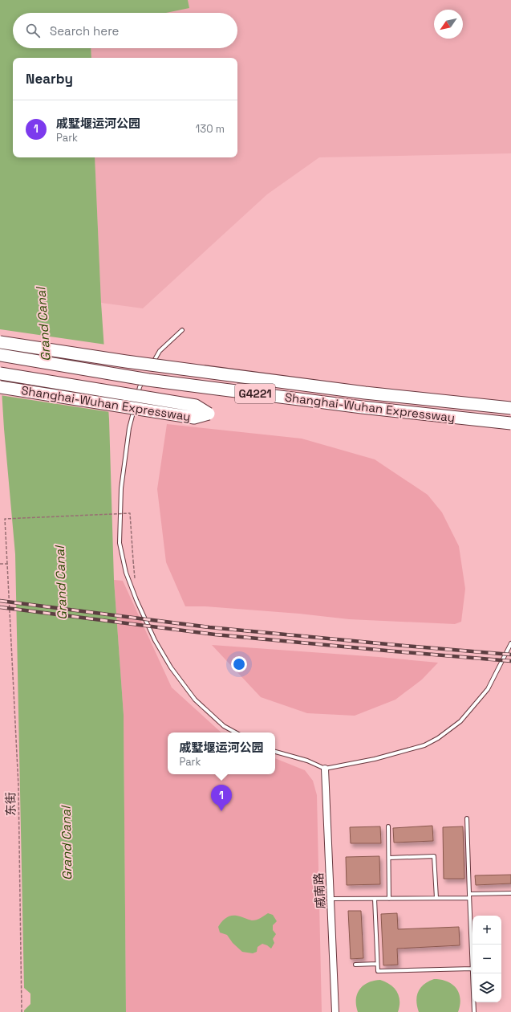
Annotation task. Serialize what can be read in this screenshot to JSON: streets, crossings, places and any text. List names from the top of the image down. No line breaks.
{"streets":{"highway":["G4221","Shanghai-Wuhan Expressway"],"street":["戚南路"],"path":["东街"]},"water":["Grand Canal"],"north":"bottom left","page":{"search":"Search here","heading":"Nearby","list":[{"mark":"1","name":"戚墅堰运河公园","note":"Park","value":"130 m"}],"popup":["戚墅堰运河公园","Park"],"pins":"1","map_buttons":["+","−"]}}
